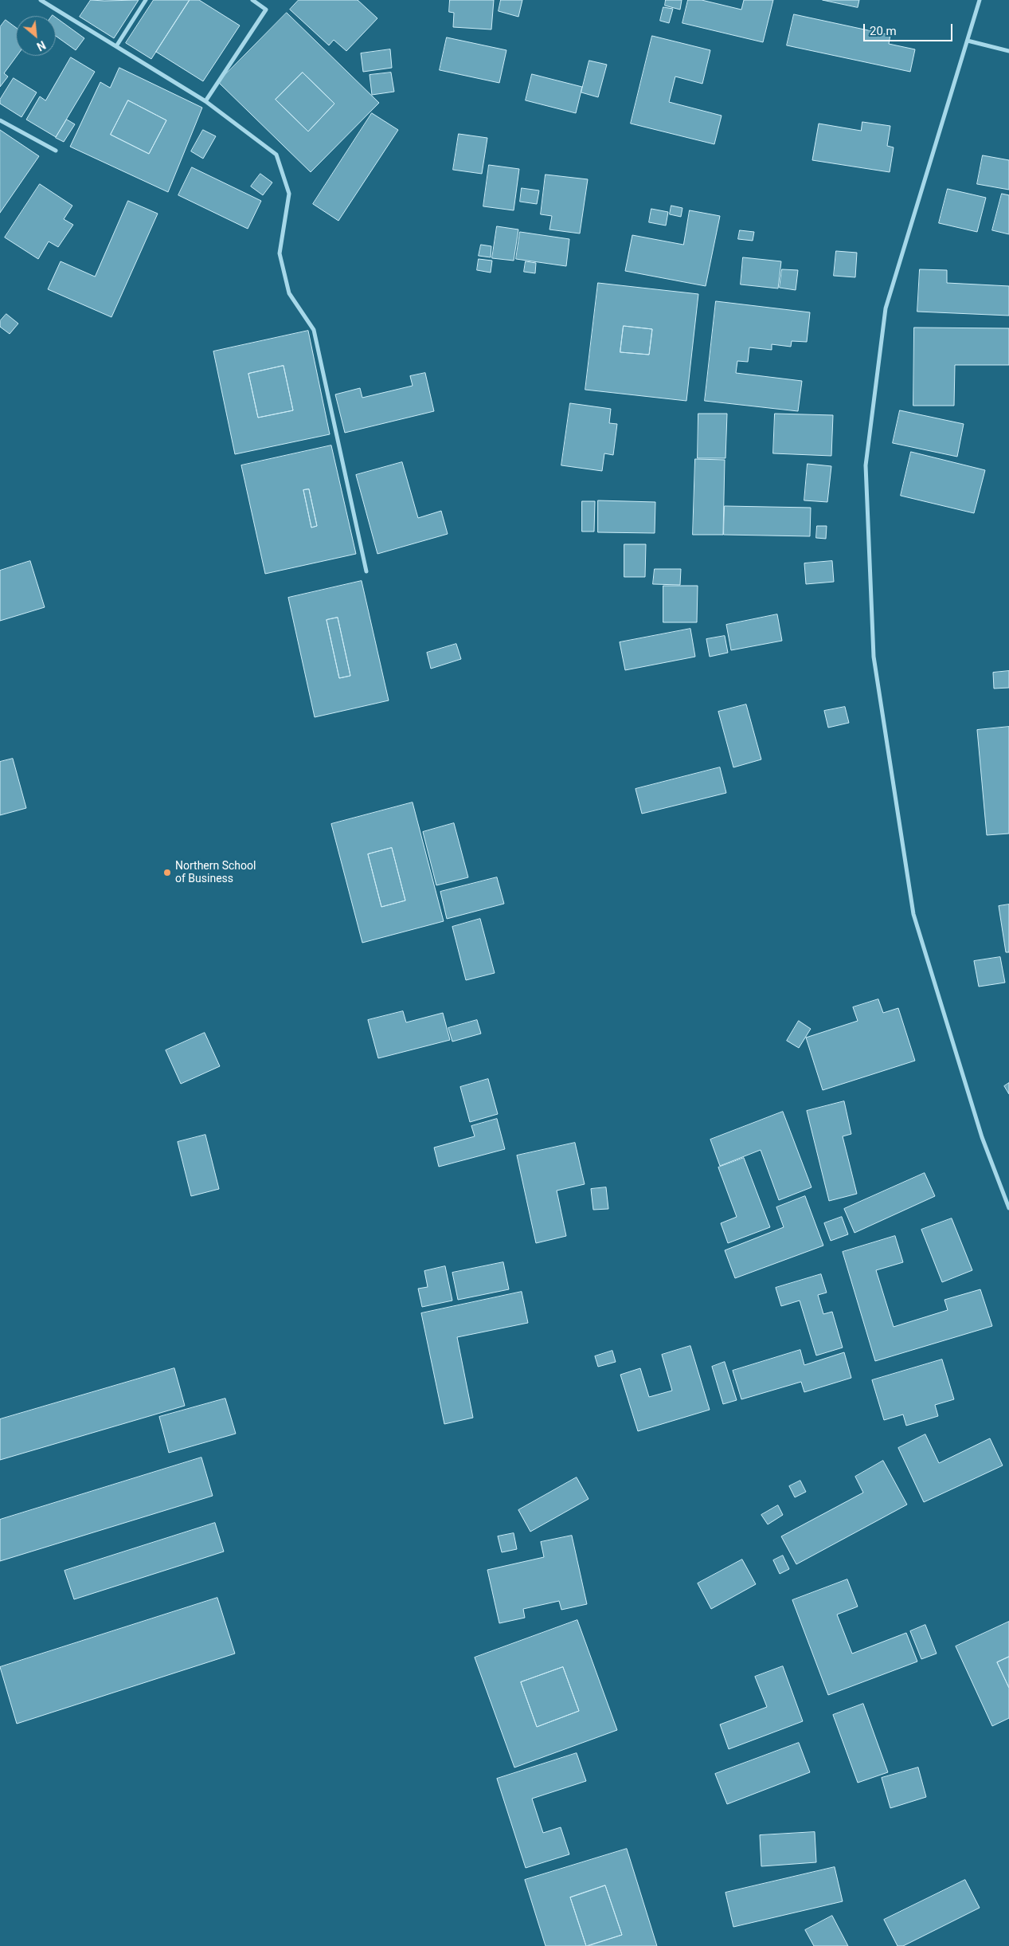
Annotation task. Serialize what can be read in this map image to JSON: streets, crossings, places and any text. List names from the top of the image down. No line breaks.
{"places":["Northern School of Business"],"scale_bar":"20 m","north":"bottom right"}
